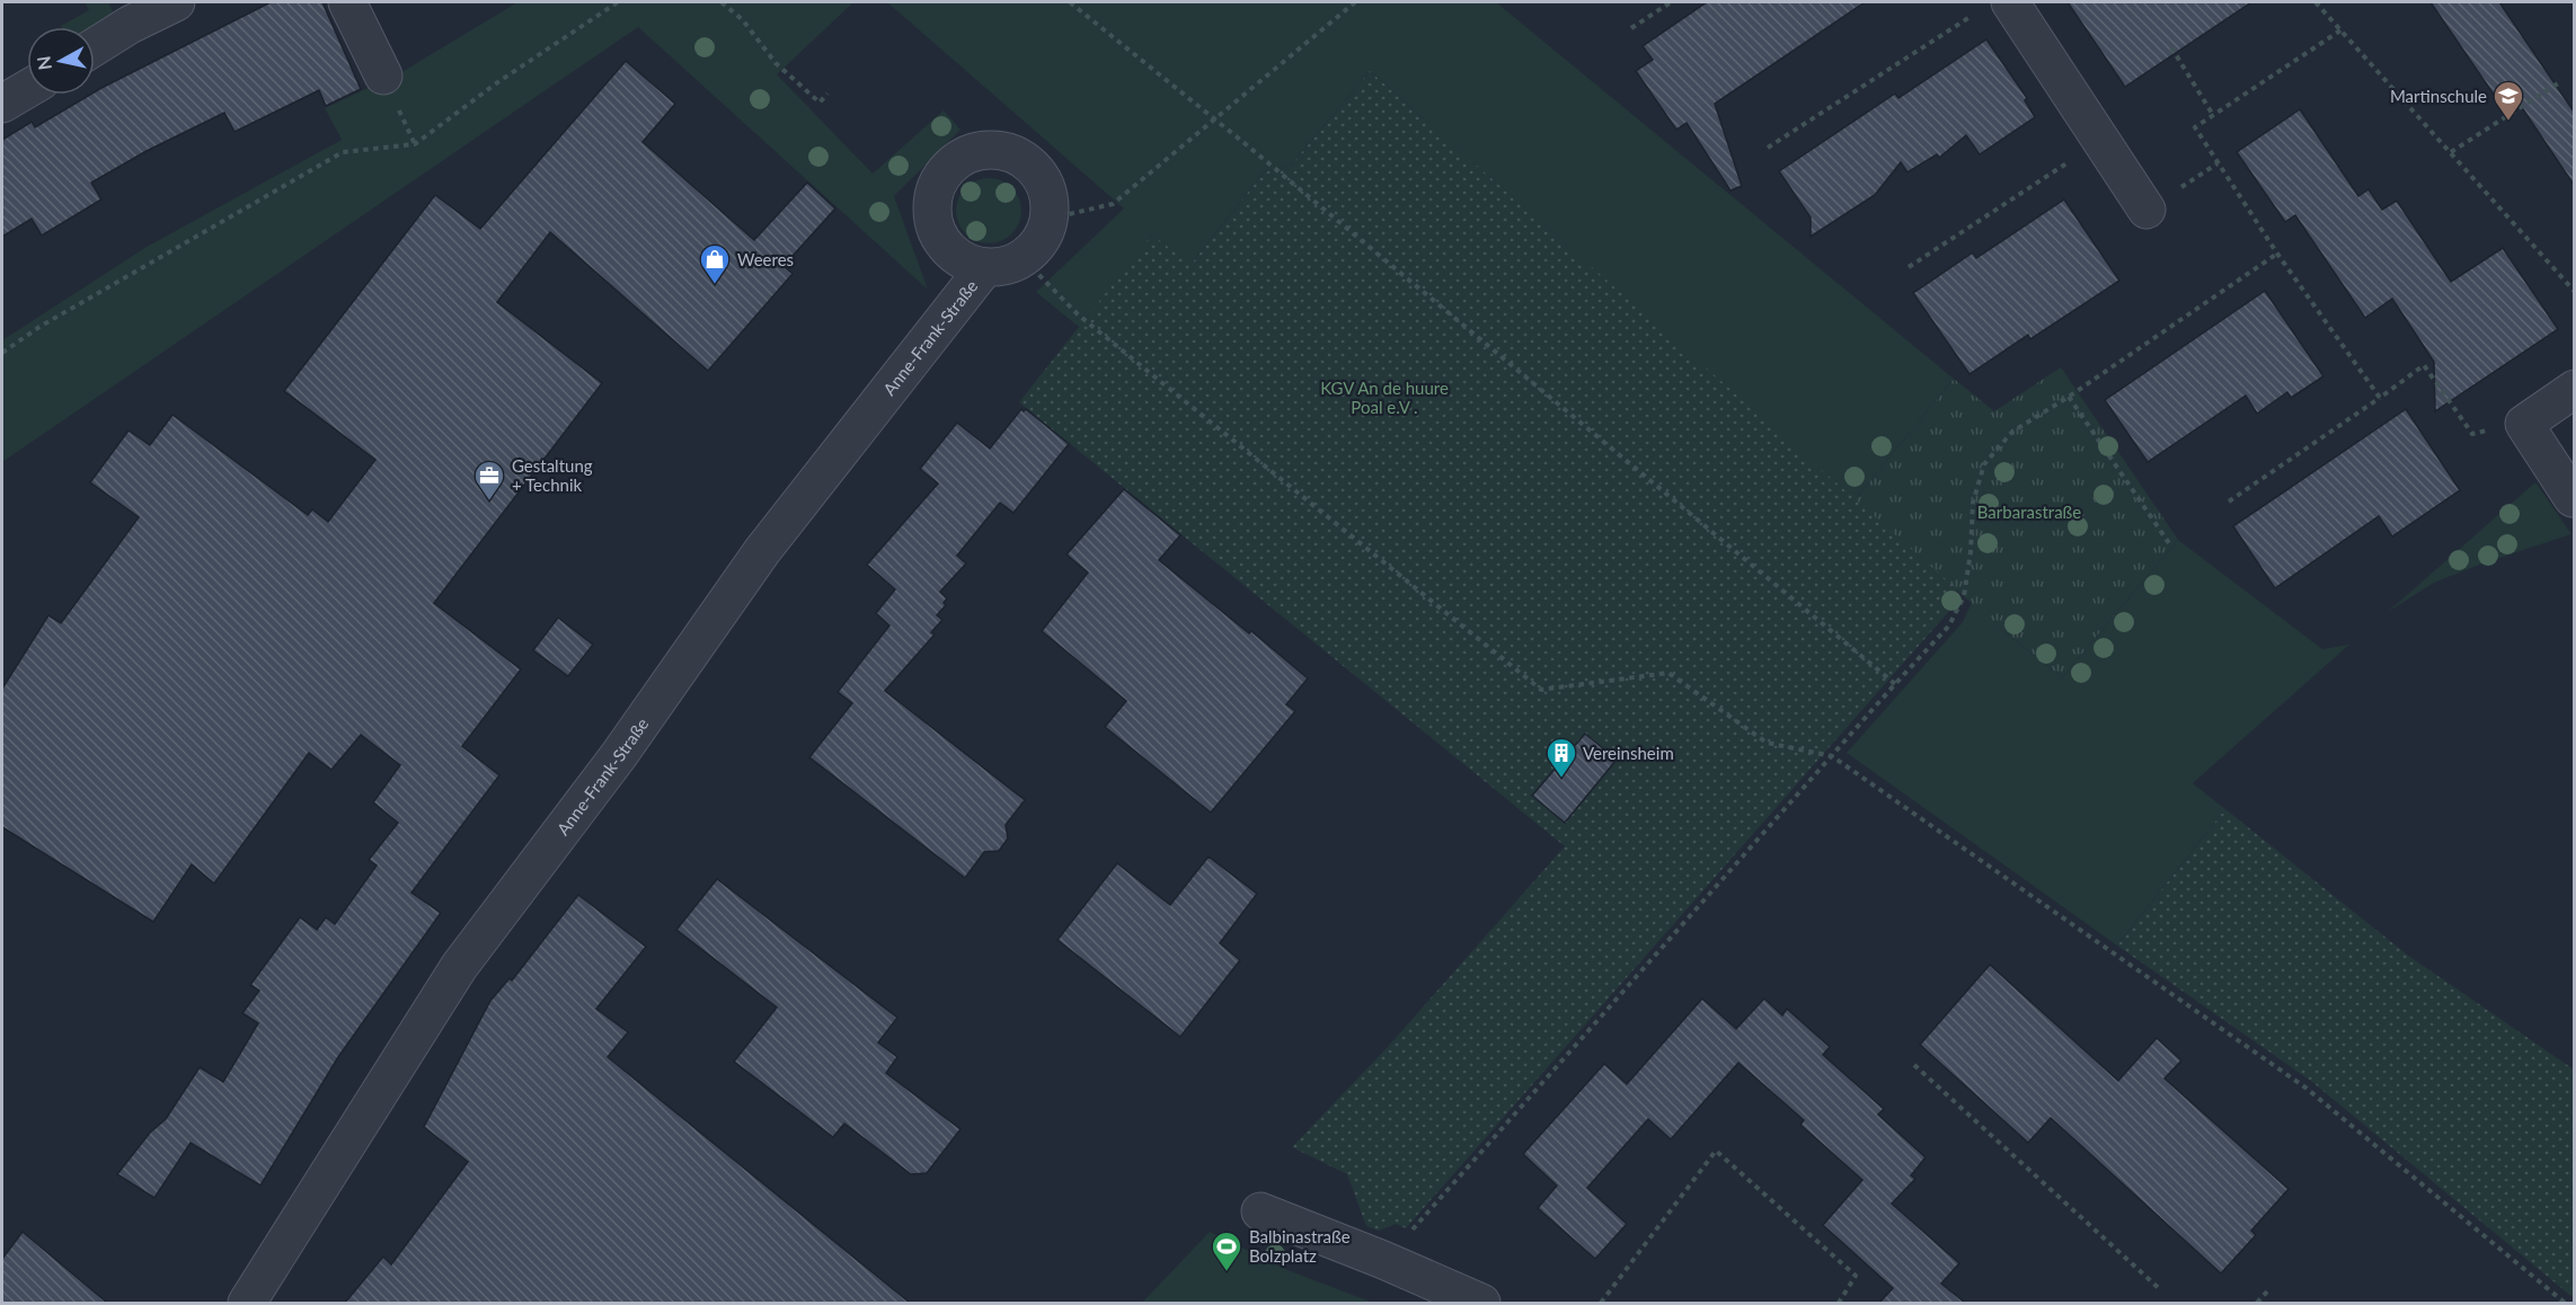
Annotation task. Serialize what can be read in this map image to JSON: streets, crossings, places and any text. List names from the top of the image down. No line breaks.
{"streets":{"street":["Anne-Frank-Straße"]},"parks":["KGV An de huure Poal e.V .","Barbarastraße"],"places":{"school or university":["Martinschule"],"shop":["Weeres"],"office":["Gestaltung + Technik"],"building":["Vereinsheim"],"sports":["Balbinastraße Bolzplatz"]},"north":"left"}
